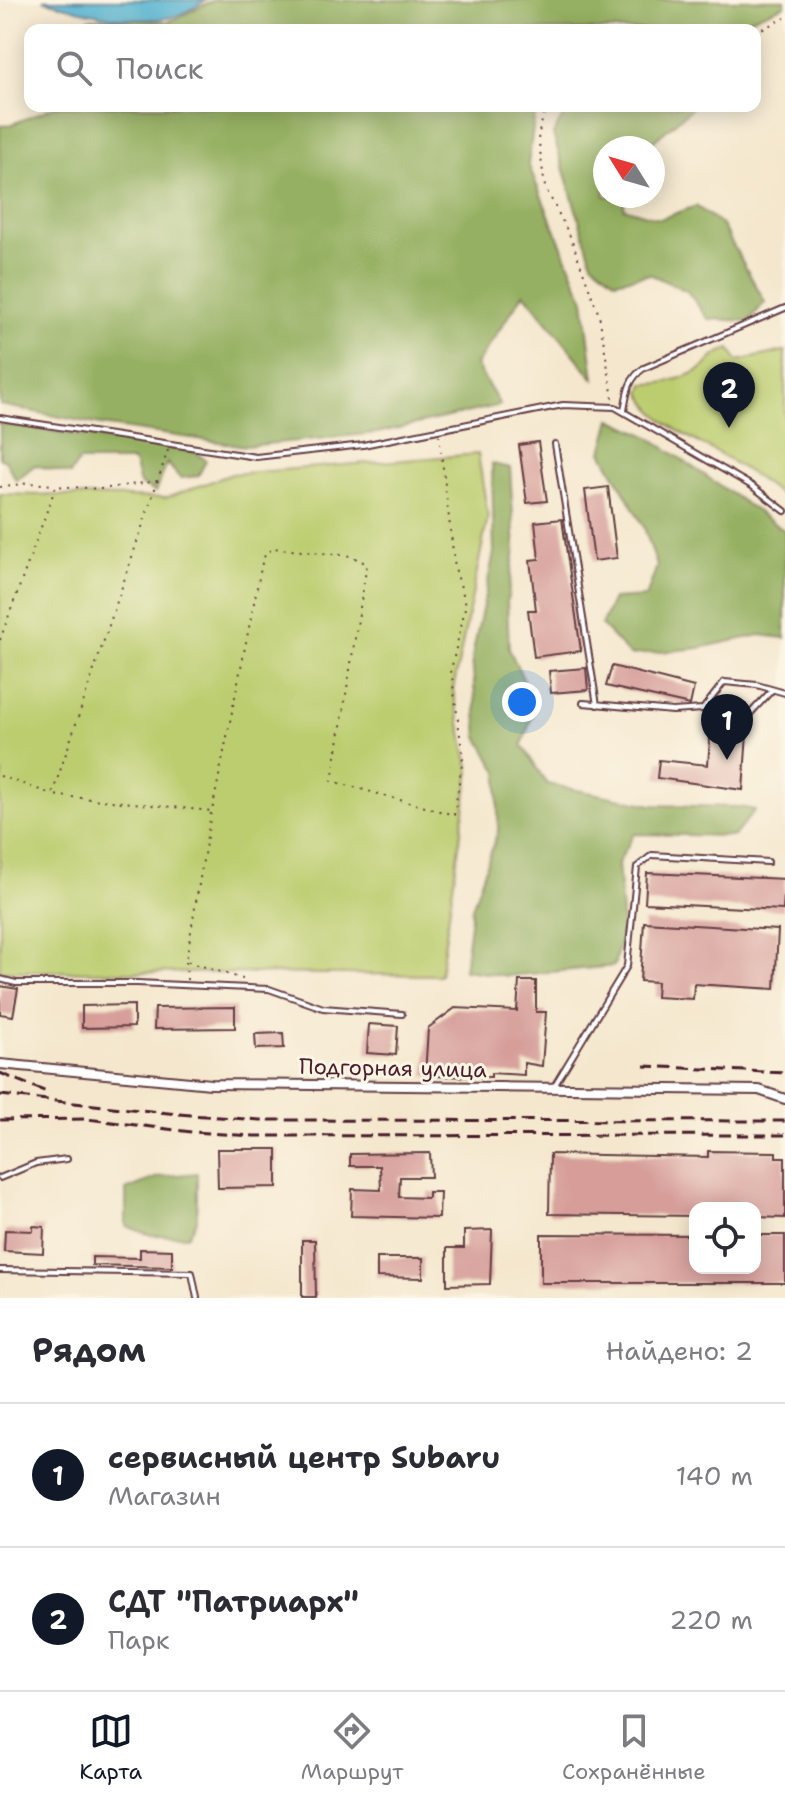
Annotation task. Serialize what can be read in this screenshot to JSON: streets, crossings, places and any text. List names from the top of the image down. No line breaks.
{"streets":{"street":["Подгорная улица"]},"north":"top left","page":{"search":"Поиск","pins":["2","1"],"heading":["Рядом","Найдено: 2"],"list":[{"mark":"1","name":"сервисный центр Subaru","note":"Магазин","value":"140 m"},{"mark":"2","name":"СДТ \"Патриарх\"","note":"Парк","value":"220 m"}],"nav":["Карта","Маршрут","Сохранённые"]}}
